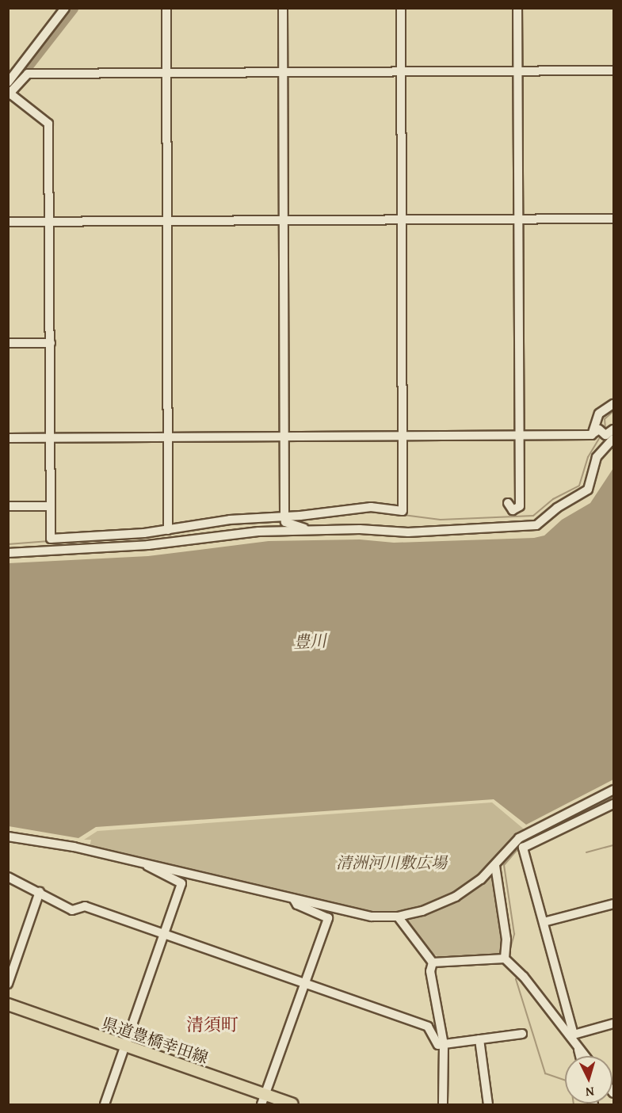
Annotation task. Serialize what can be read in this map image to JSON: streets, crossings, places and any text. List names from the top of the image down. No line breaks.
{"streets":{"main road":["県道豊橋幸田線"]},"districts":["清須町"],"water":["豊川"],"parks":["清洲河川敷広場"],"north":"bottom"}
